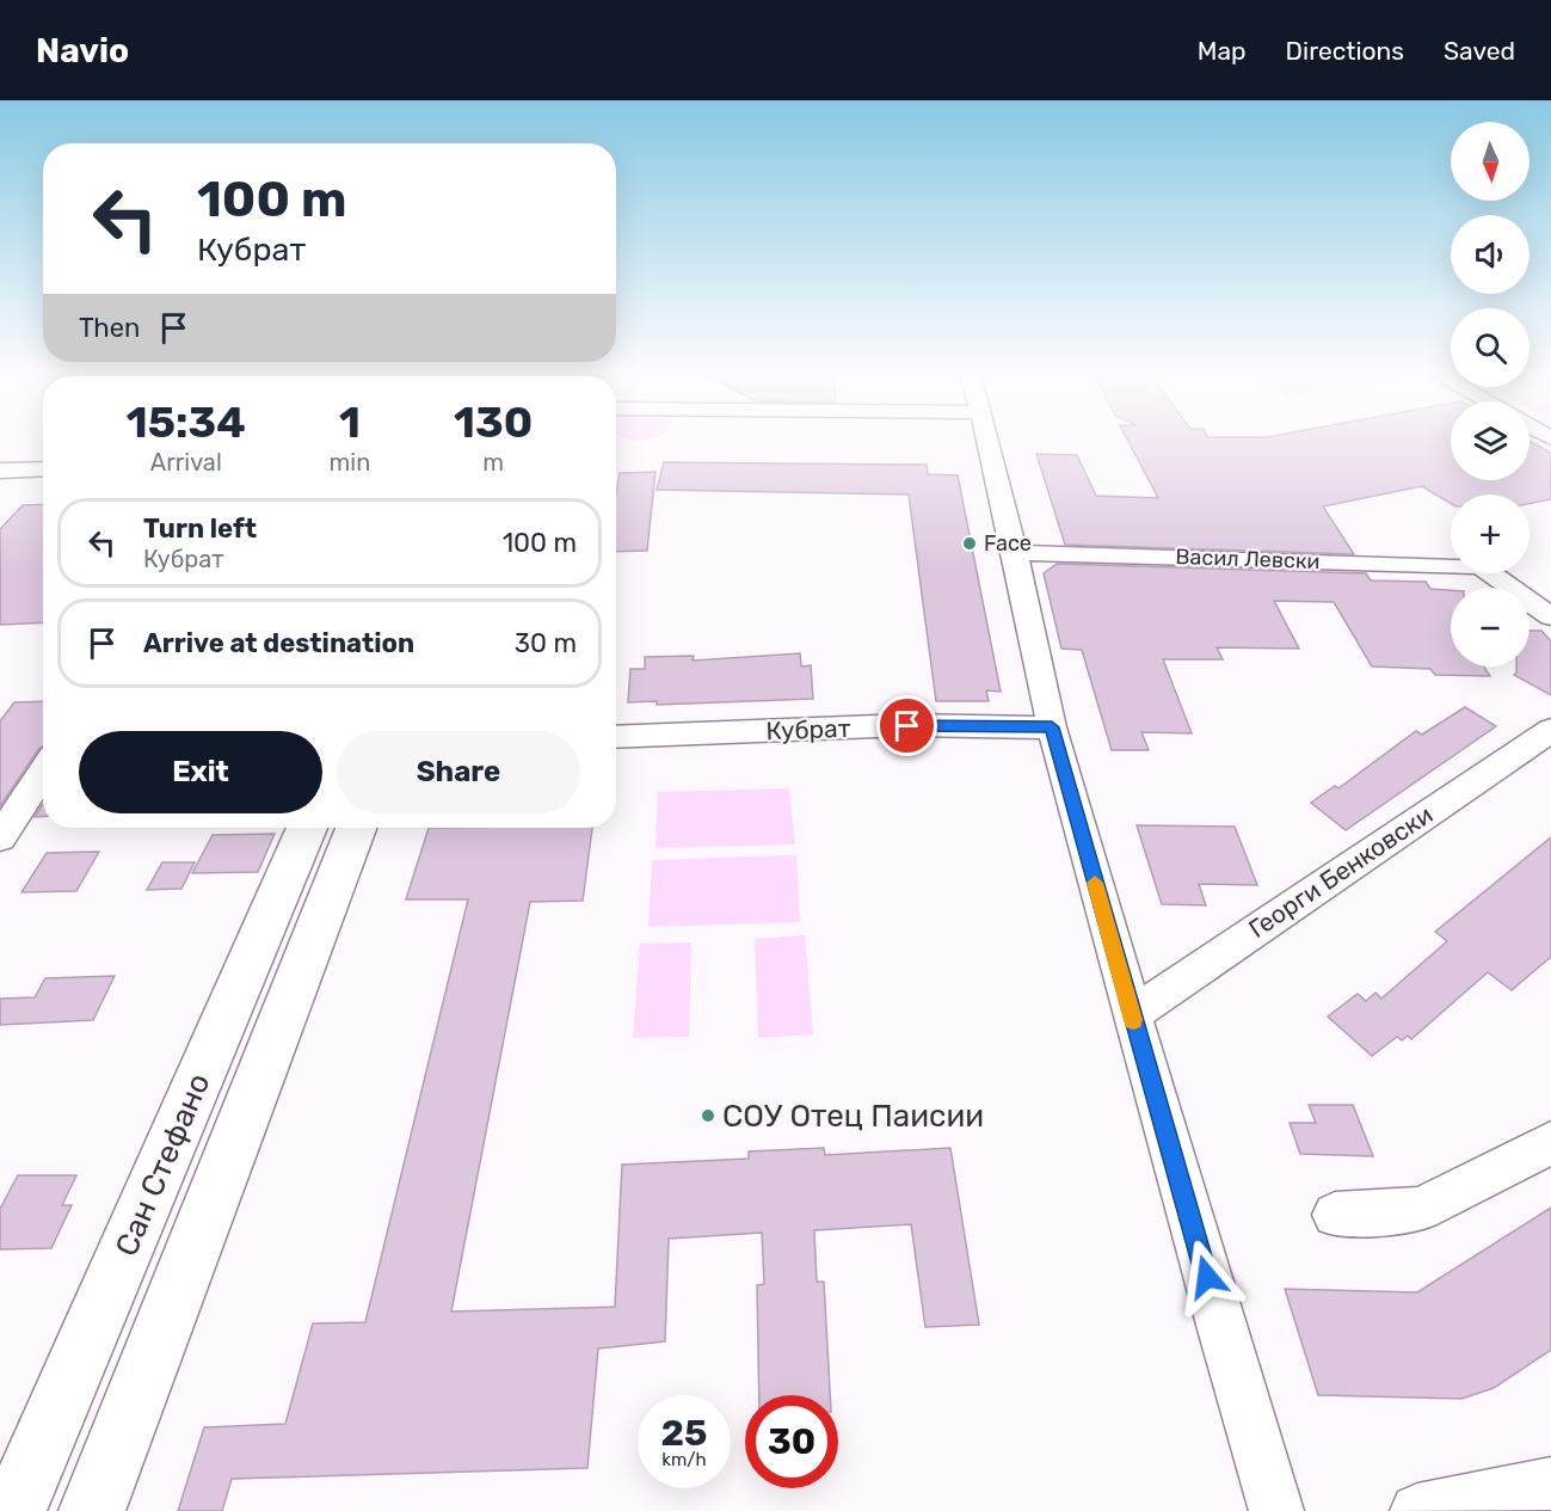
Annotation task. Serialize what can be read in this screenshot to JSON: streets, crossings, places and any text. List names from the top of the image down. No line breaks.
{"streets":{"main road":["Сан Стефано"],"street":["Васил Левски","Кубрат","Георги Бенковски"]},"places":["Face","СОУ Отец Паисии"],"north":"bottom","page":{"header":"Navio","nav":["Map","Directions","Saved"],"map_buttons":["+","−"],"turn":["100 m","Кубрат"],"then":"Then","eta":["15:34","Arrival","1","min","130","m"],"list":[{"name":"Turn left","note":"Кубрат","value":"100 m"},{"name":"Arrive at destination","value":"30 m"}],"buttons":["Exit","Share"],"speed":"25 km/h","limit":"30"}}
